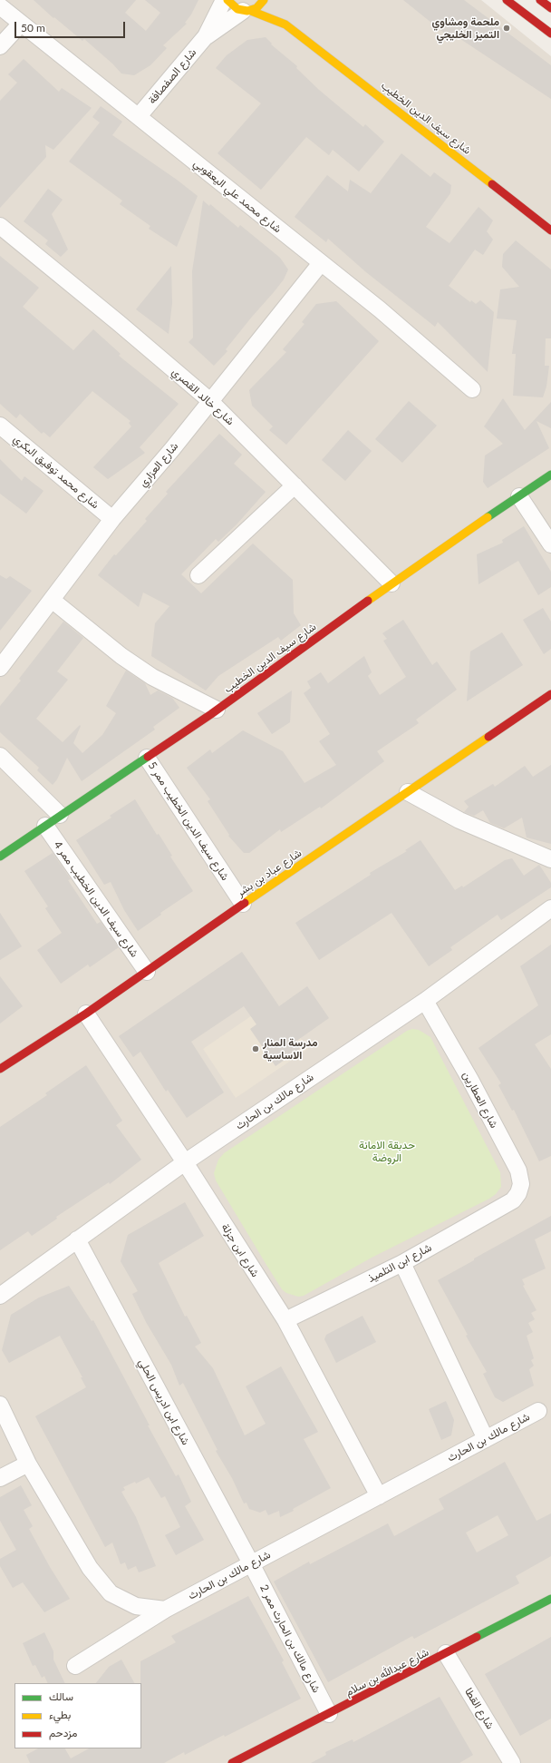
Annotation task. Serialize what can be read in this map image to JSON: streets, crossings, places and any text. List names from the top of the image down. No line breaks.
{"streets":{"main road":["شارع سيف الدين الخطيب","شارع عباد بن بشر","شارع عبدالله بن سلام"],"street":["شارع الصفصافة","شارع محمد علي اليعقوبي","شارع خالد القصري","شارع العزاري","شارع محمد توفيق البكري","شارع سيف الدين الخطيب ممر 5","شارع سيف الدين الخطيب ممر 4","شارع العطارين","شارع مالك بن الحارث","شارع ابن جزلة","شارع ابن التلميذ","شارع ابن ادريس الحلي","شارع مالك بن الحارث ممر 2","شارع القطا"]},"crossings":[["شارع الصفصافة","شارع سيف الدين الخطيب"],["شارع الصفصافة","شارع محمد علي اليعقوبي"],["شارع سيف الدين الخطيب","شارع خالد القصري"],["شارع سيف الدين الخطيب","شارع سيف الدين الخطيب ممر 5"],["شارع سيف الدين الخطيب","شارع سيف الدين الخطيب ممر 4"],["شارع محمد علي اليعقوبي","شارع العزاري"],["شارع خالد القصري","شارع العزاري"],["شارع العزاري","شارع محمد توفيق البكري"],["شارع سيف الدين الخطيب ممر 5","شارع عباد بن بشر"],["شارع عباد بن بشر","شارع سيف الدين الخطيب ممر 4"],["شارع عباد بن بشر","شارع ابن جزلة"],["شارع العطارين","شارع مالك بن الحارث"],["شارع العطارين","شارع ابن التلميذ"],["شارع مالك بن الحارث","شارع ابن جزلة"],["شارع مالك بن الحارث","شارع ابن ادريس الحلي"],["شارع مالك بن الحارث","شارع مالك بن الحارث ممر 2"],["شارع ابن جزلة","شارع ابن التلميذ"],["شارع ابن ادريس الحلي","شارع مالك بن الحارث ممر 2"],["شارع مالك بن الحارث ممر 2","شارع عبدالله بن سلام"],["شارع عبدالله بن سلام","شارع القطا"]],"parks":["حدبقة الامانة الروضة"],"places":["ملحمة ومشاوي التميز الخليجي","مدرسة المنار الاساسية"],"legend":["سالك","بطيء","مزدحم"],"scale_bar":"50 m"}
